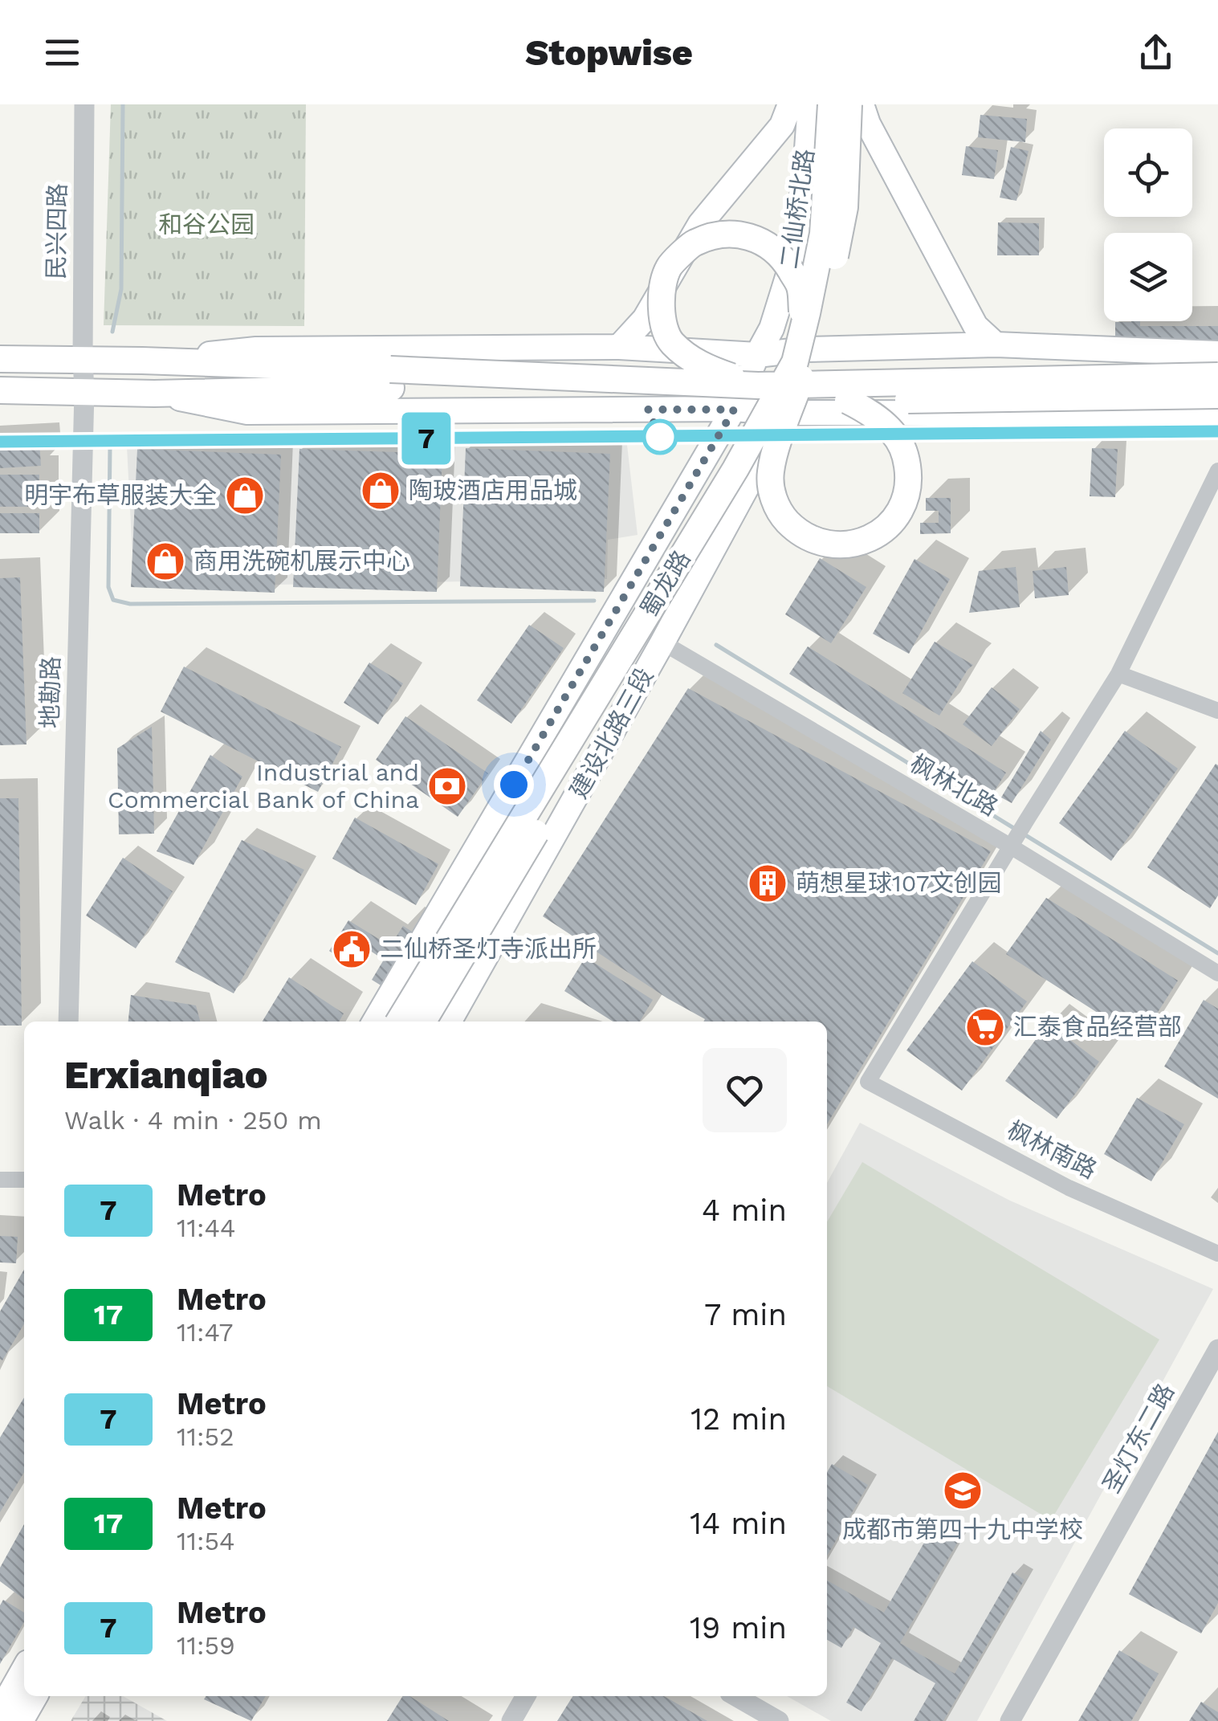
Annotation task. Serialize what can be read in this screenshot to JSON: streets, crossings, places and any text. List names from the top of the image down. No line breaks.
{"streets":{"main road":["二仙桥北路","蜀龙路","建设北路三段"],"street":["民兴四路","地勘路","枫林北路","枫林南路","圣灯东二路"]},"crossings":[["二仙桥北路","建设北路三段"],["民兴四路","地勘路"],["蜀龙路","建设北路三段"],["建设北路三段","枫林北路"],["枫林北路","枫林南路"]],"parks":["和谷公园"],"places":{"shop":["陶玻酒店用品城","明宇布草服装大全","商用洗碗机展示中心"],"bank":["Industrial and Commercial Bank of China"],"building":["萌想星球107文创园"],"public building":["二仙桥圣灯寺派出所"],"supermarket":["汇泰食品经营部"],"school or university":["成都市第四十九中学校"]},"lines":["metro line 7"],"page":{"header":"Stopwise","on_map":"7","heading":["Erxianqiao","Walk · 4 min · 250 m"],"list":[{"mark":"7","name":"Metro","note":"11:44","value":"4 min"},{"mark":"17","name":"Metro","note":"11:47","value":"7 min"},{"mark":"7","name":"Metro","note":"11:52","value":"12 min"},{"mark":"17","name":"Metro","note":"11:54","value":"14 min"},{"mark":"7","name":"Metro","note":"11:59","value":"19 min"}]}}
